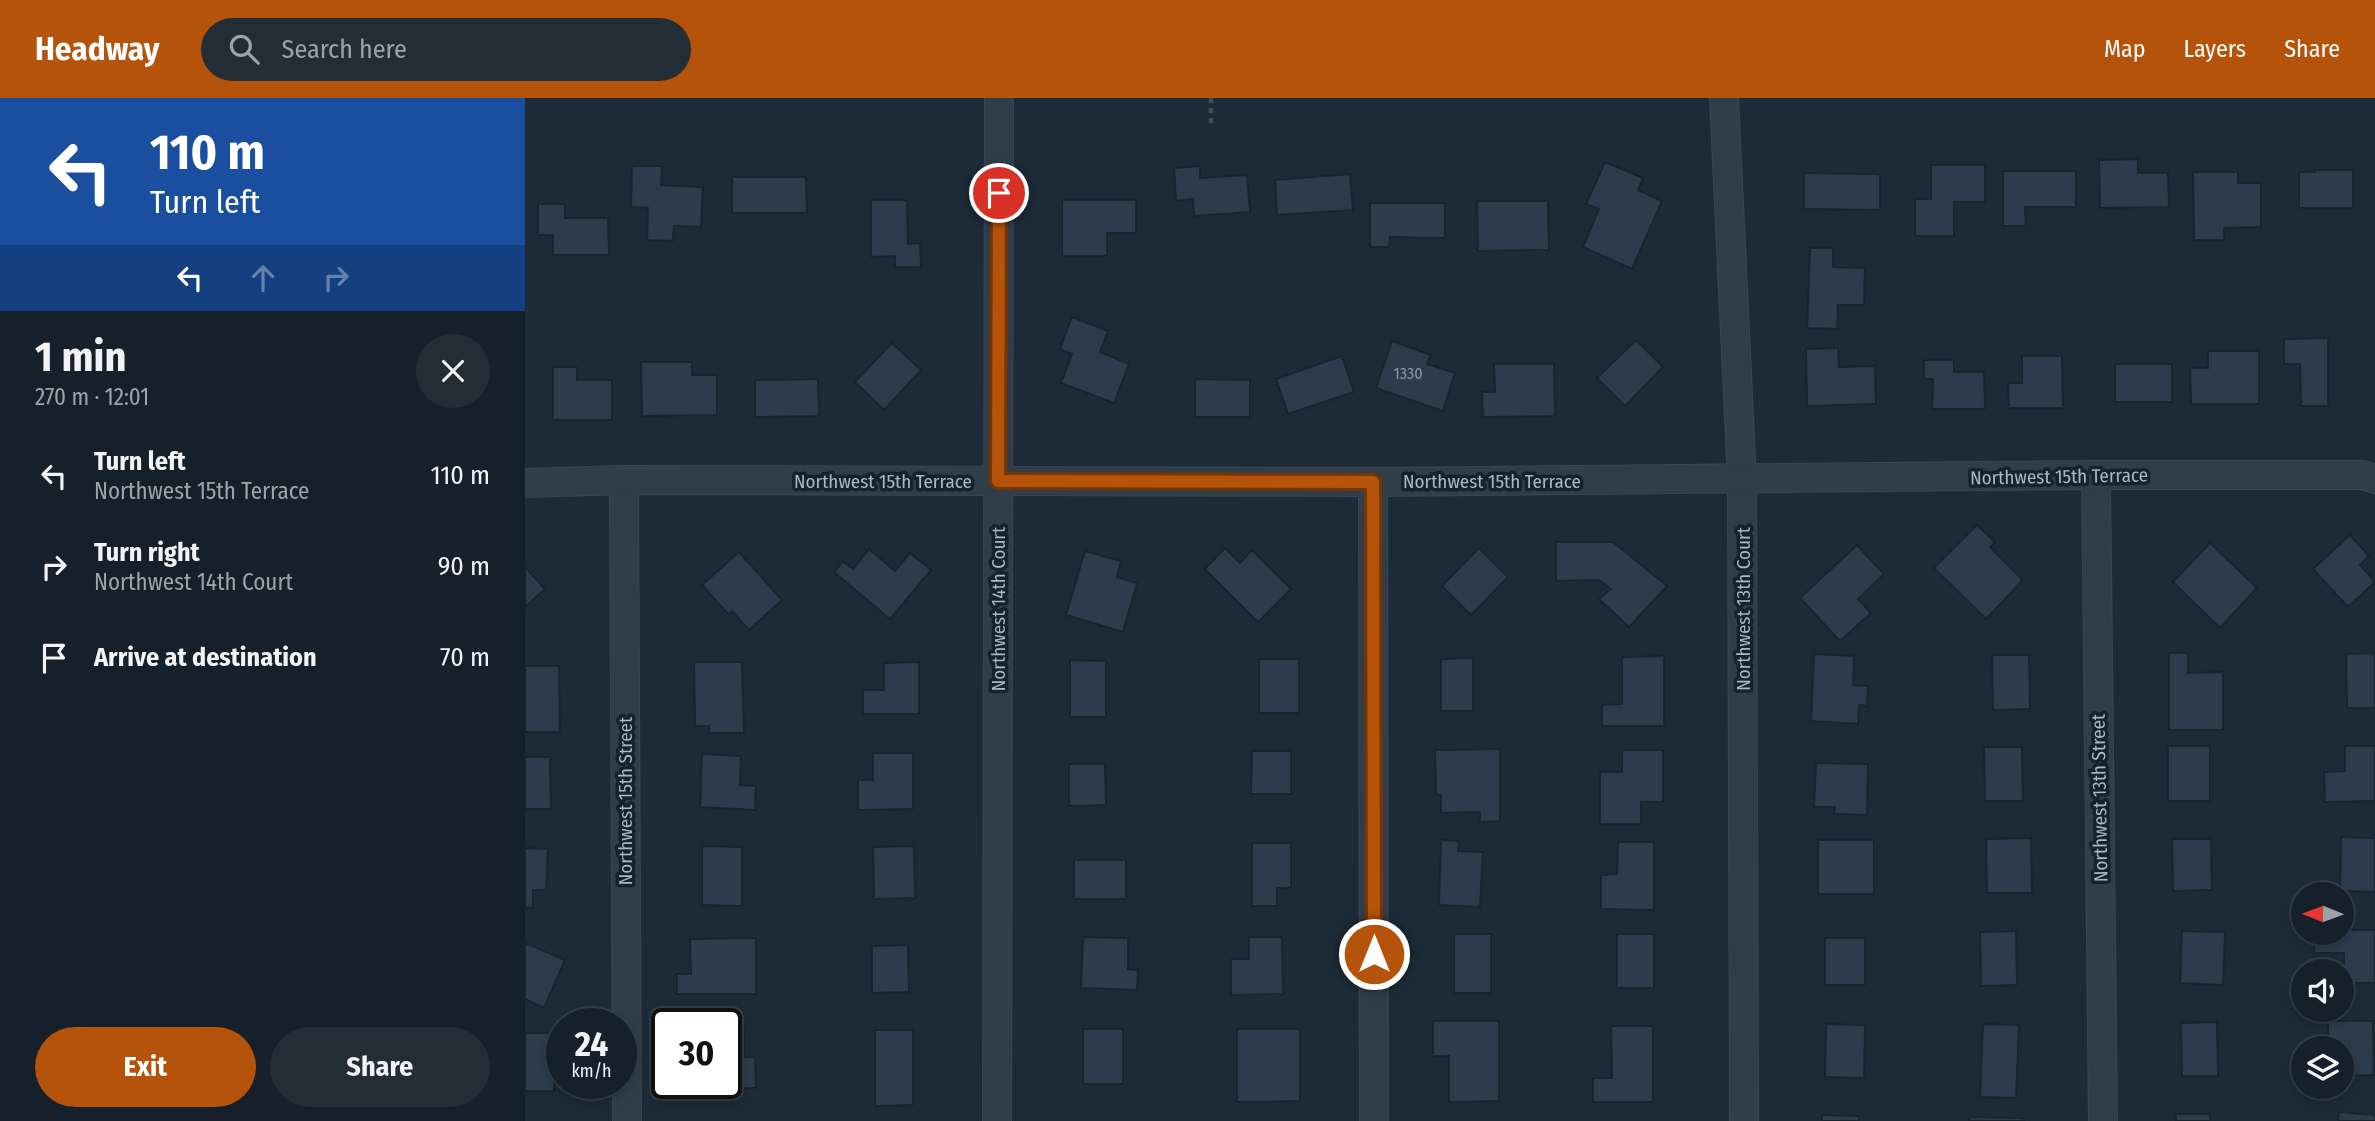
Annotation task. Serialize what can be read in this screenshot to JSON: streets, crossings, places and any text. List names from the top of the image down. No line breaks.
{"streets":{"street":["Northwest 15th Terrace","Northwest 14th Court","Northwest 13th Court","Northwest 13th Street","Northwest 15th Street"]},"crossings":[["Northwest 15th Terrace","Northwest 14th Court"],["Northwest 15th Terrace","Northwest 13th Court"],["Northwest 15th Terrace","Northwest 13th Street"],["Northwest 15th Terrace","Northwest 15th Street"]],"house_numbers":["1330"],"north":"left","page":{"header":"Headway","search":"Search here","nav":["Map","Layers","Share"],"turn":["110 m","Turn left"],"heading":["1 min","270 m · 12:01"],"list":[{"name":"Turn left","note":"Northwest 15th Terrace","value":"110 m"},{"name":"Turn right","note":"Northwest 14th Court","value":"90 m"},{"name":"Arrive at destination","value":"70 m"}],"speed":"24 km/h","limit":"30","buttons":["Exit","Share"]}}
